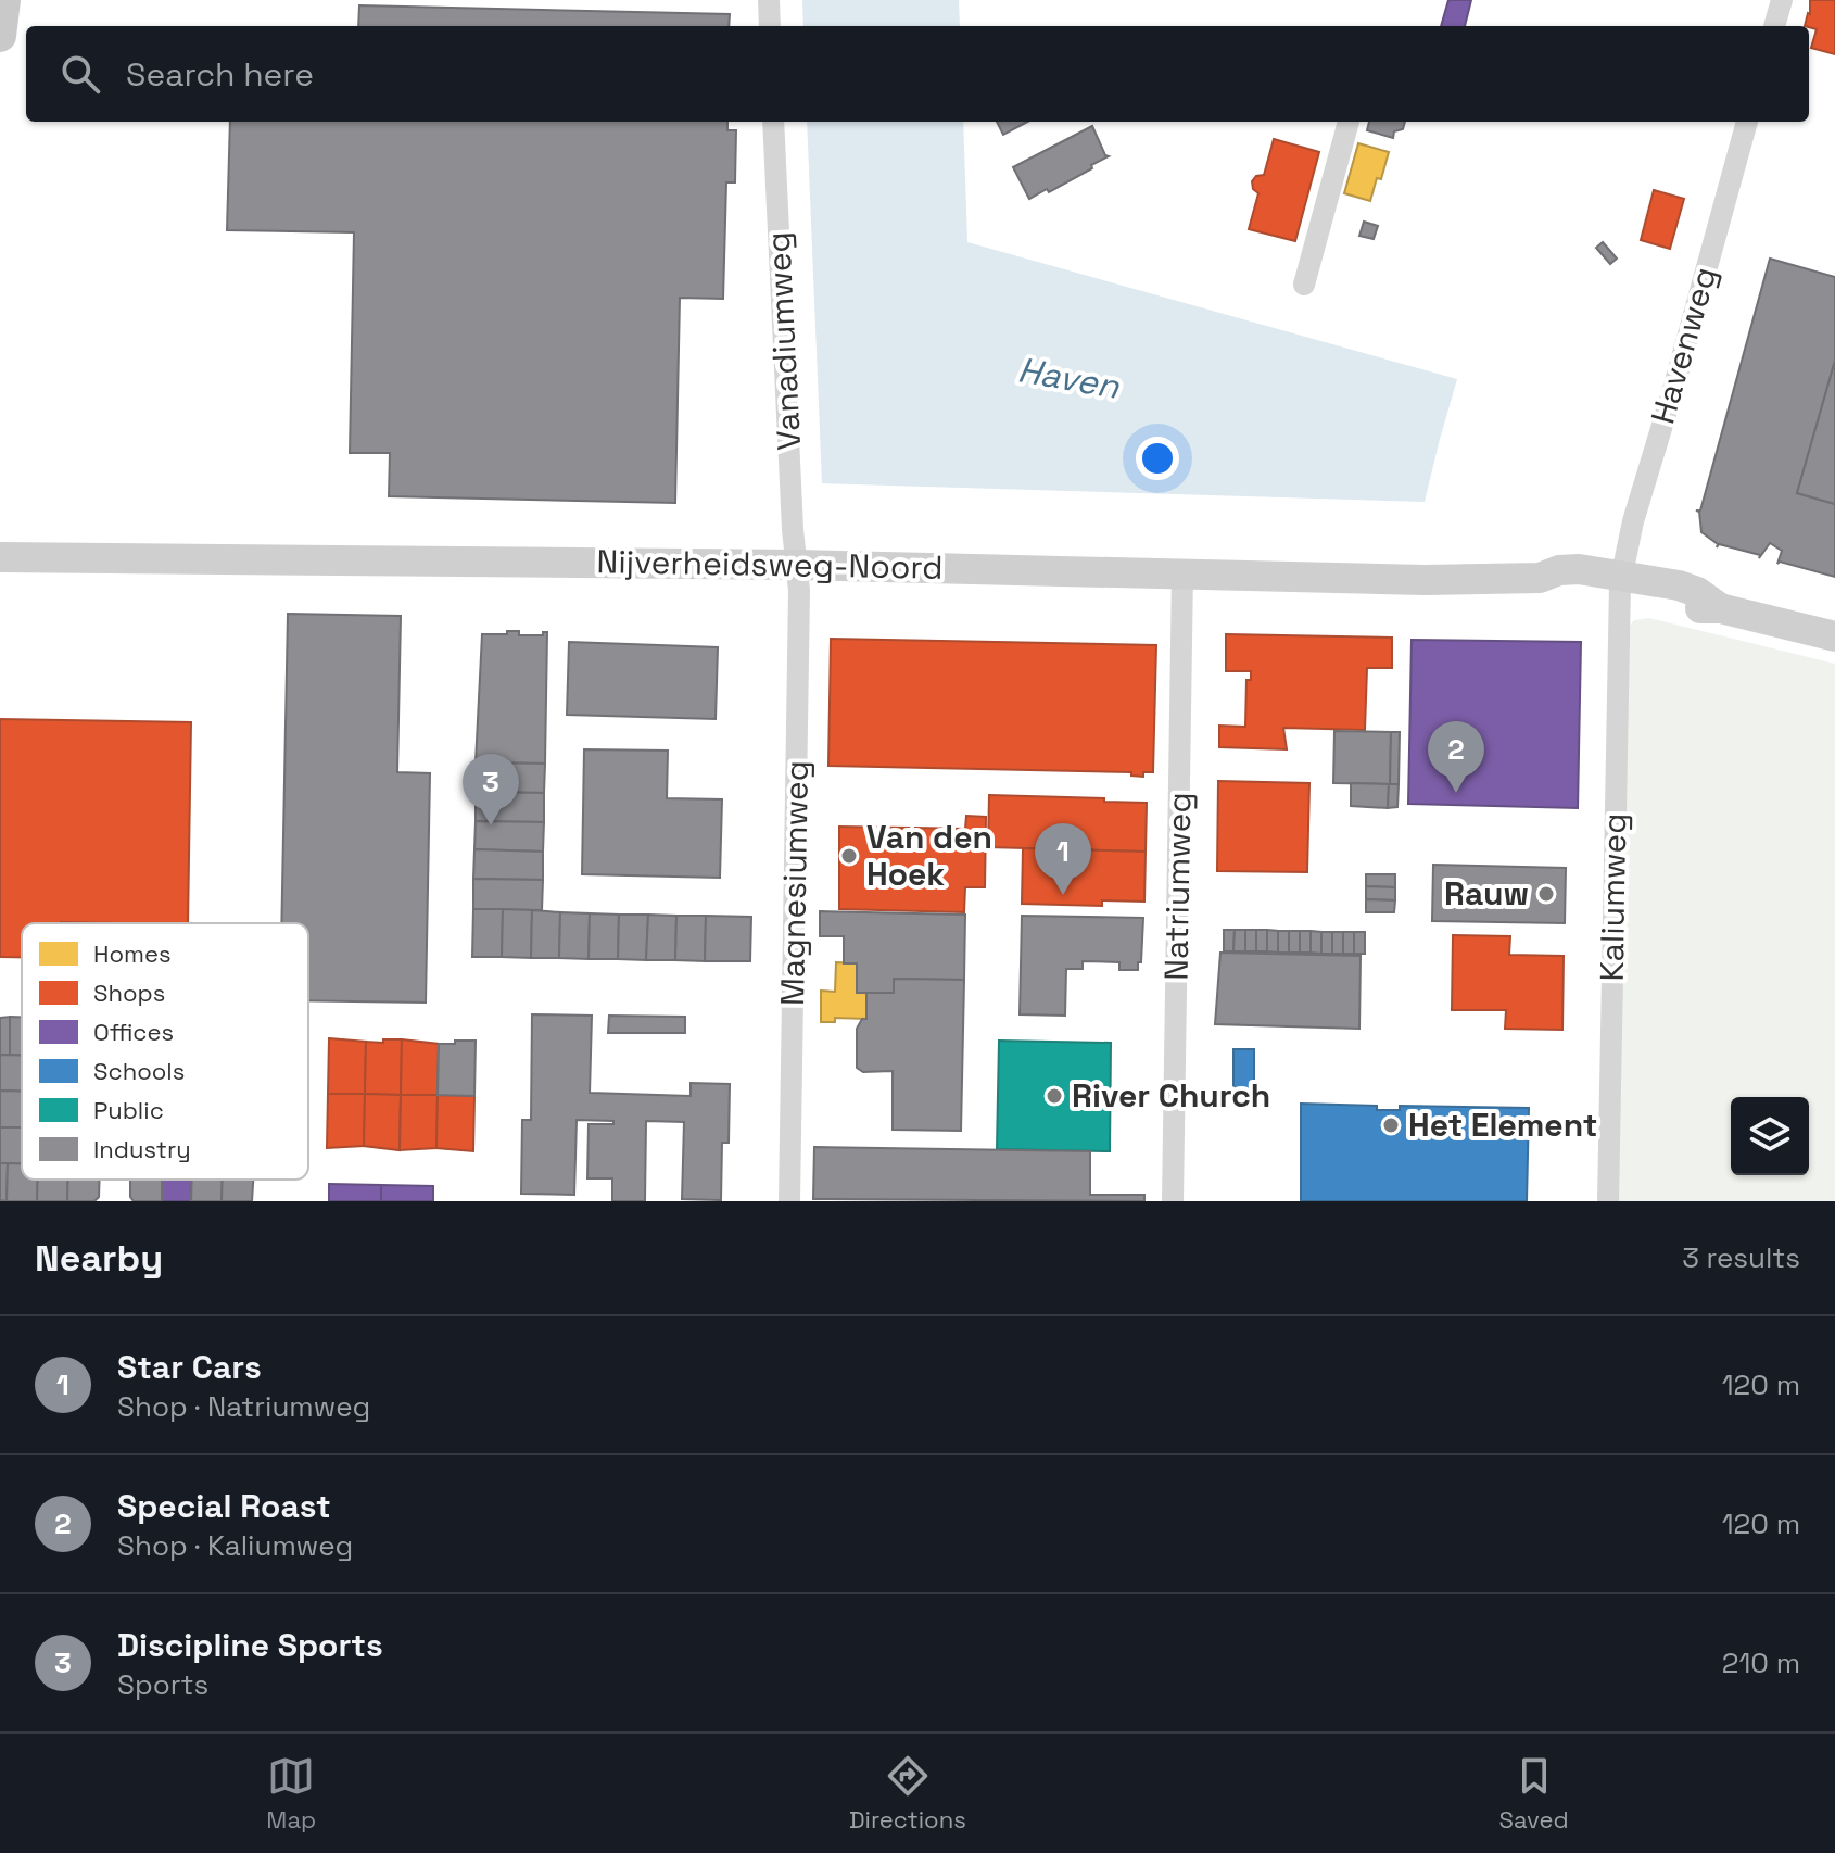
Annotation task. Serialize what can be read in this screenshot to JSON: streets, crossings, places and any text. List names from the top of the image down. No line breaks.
{"streets":{"street":["Vanadiumweg","Havenweg","Nijverheidsweg-Noord","Magnesiumweg","Natriumweg","Kaliumweg"]},"crossings":[["Vanadiumweg","Nijverheidsweg-Noord"],["Vanadiumweg","Magnesiumweg"],["Havenweg","Nijverheidsweg-Noord"],["Havenweg","Kaliumweg"],["Nijverheidsweg-Noord","Magnesiumweg"],["Nijverheidsweg-Noord","Natriumweg"],["Nijverheidsweg-Noord","Kaliumweg"]],"water":["Haven"],"places":["Van den Hoek","Rauw","River Church","Het Element"],"legend":["Homes","Shops","Offices","Schools","Public","Industry"],"page":{"search":"Search here","pins":["2","3","1"],"heading":["Nearby","3 results"],"list":[{"mark":"1","name":"Star Cars","note":"Shop · Natriumweg","value":"120 m"},{"mark":"2","name":"Special Roast","note":"Shop · Kaliumweg","value":"120 m"},{"mark":"3","name":"Discipline Sports","note":"Sports","value":"210 m"}],"nav":["Map","Directions","Saved"]}}
